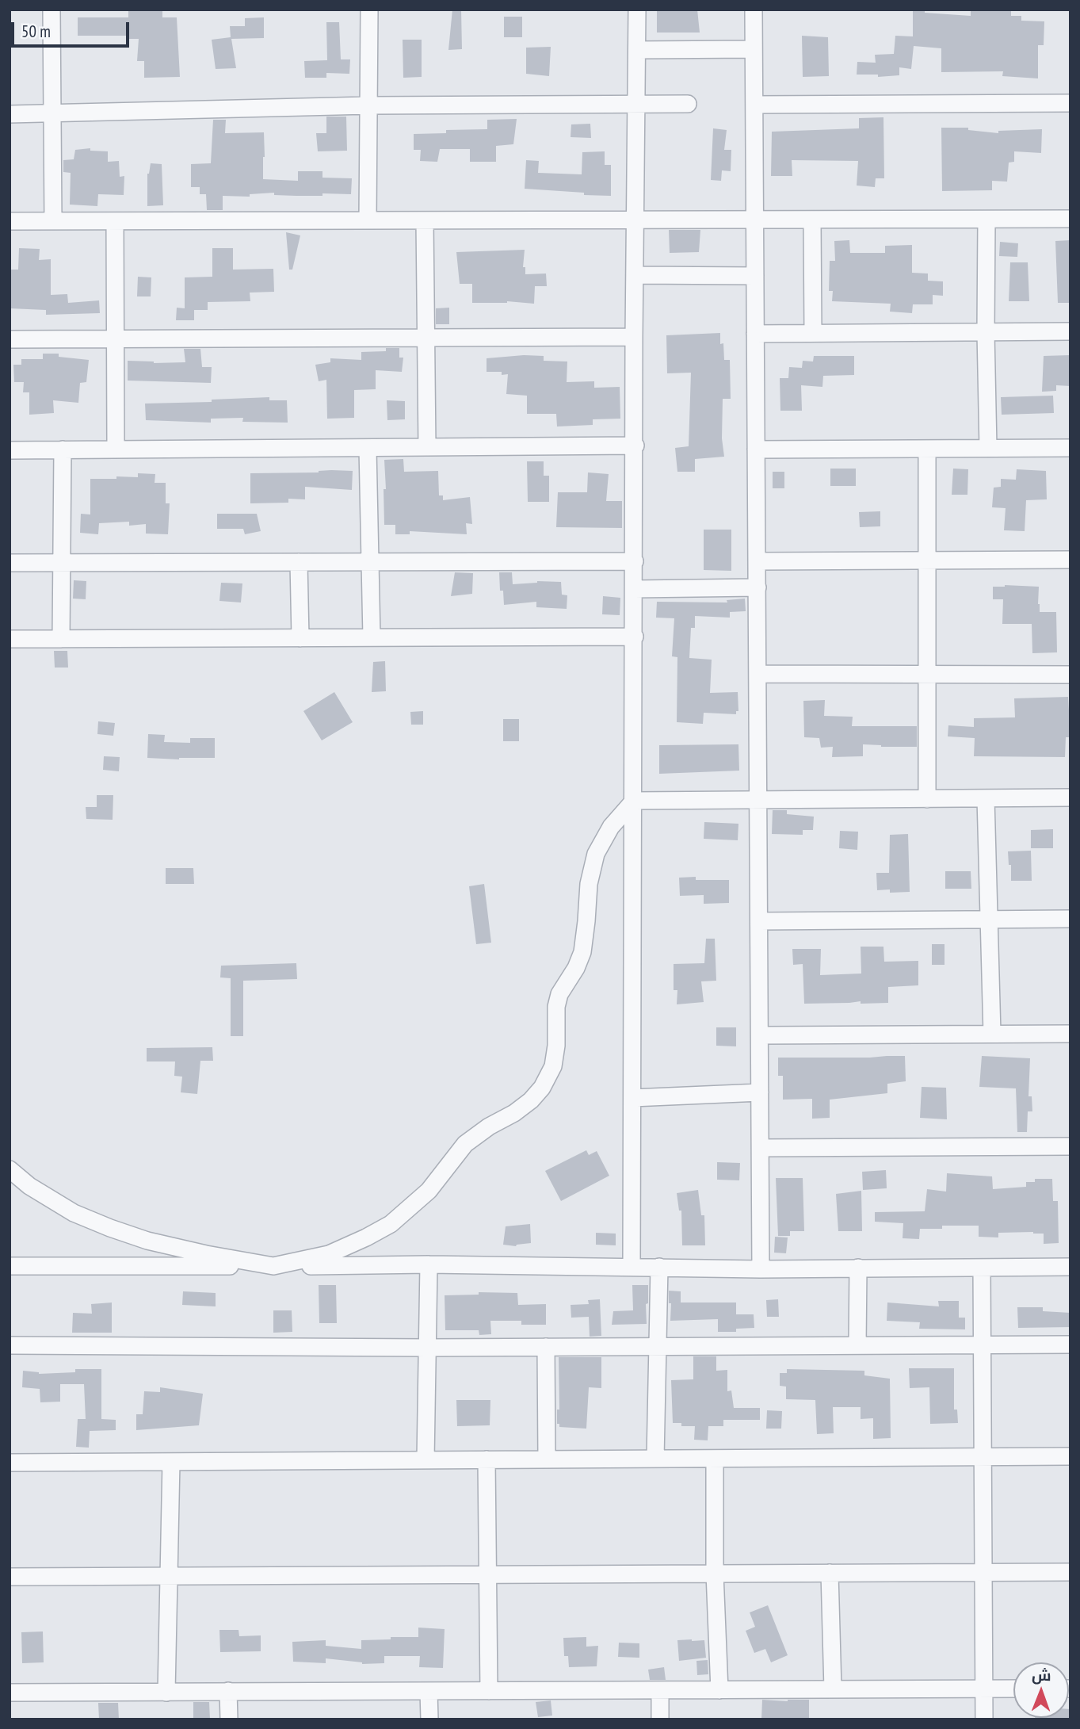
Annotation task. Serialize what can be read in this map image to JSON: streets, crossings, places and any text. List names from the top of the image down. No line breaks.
{"scale_bar":"50 m","north":"top"}
